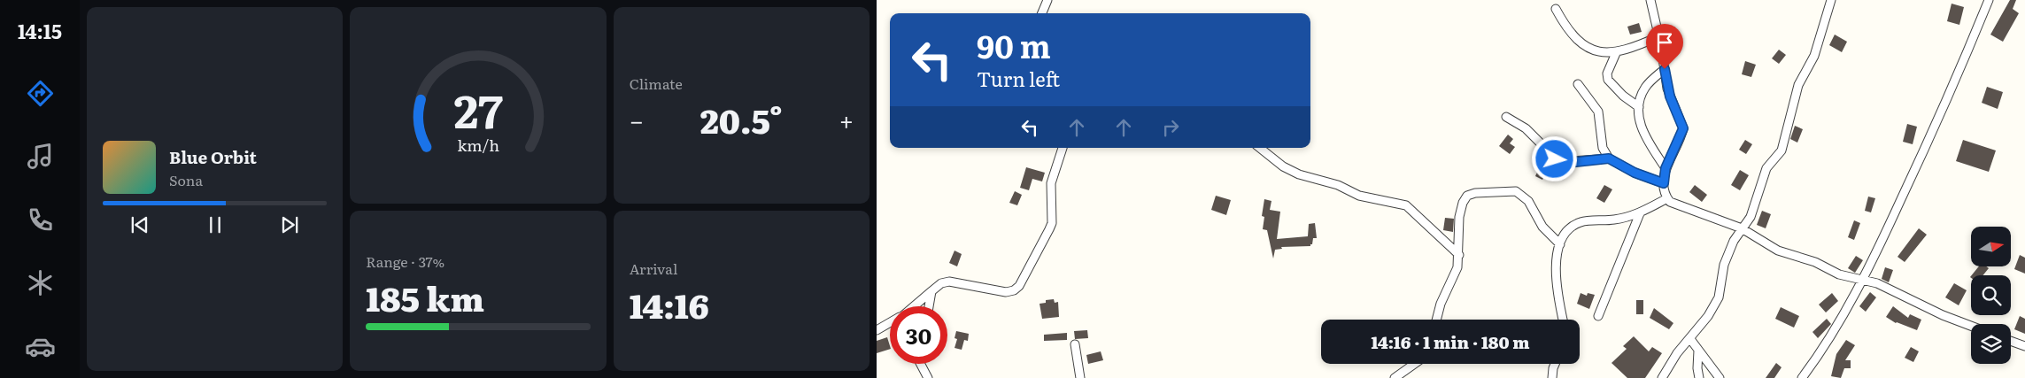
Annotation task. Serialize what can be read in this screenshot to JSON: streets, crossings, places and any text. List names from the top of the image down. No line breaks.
{"north":"right","page":{"tabs":"14:15","tile":["Climate",["Range · 37%","185 km"],["Arrival","14:16"]],"turn":["90 m","Turn left"],"heat":["−","20.5°","+"],"song":["Blue Orbit","Sona"],"limit":"30","trip":"14:16 · 1 min · 180 m","gauge":["27","km/h"]}}
